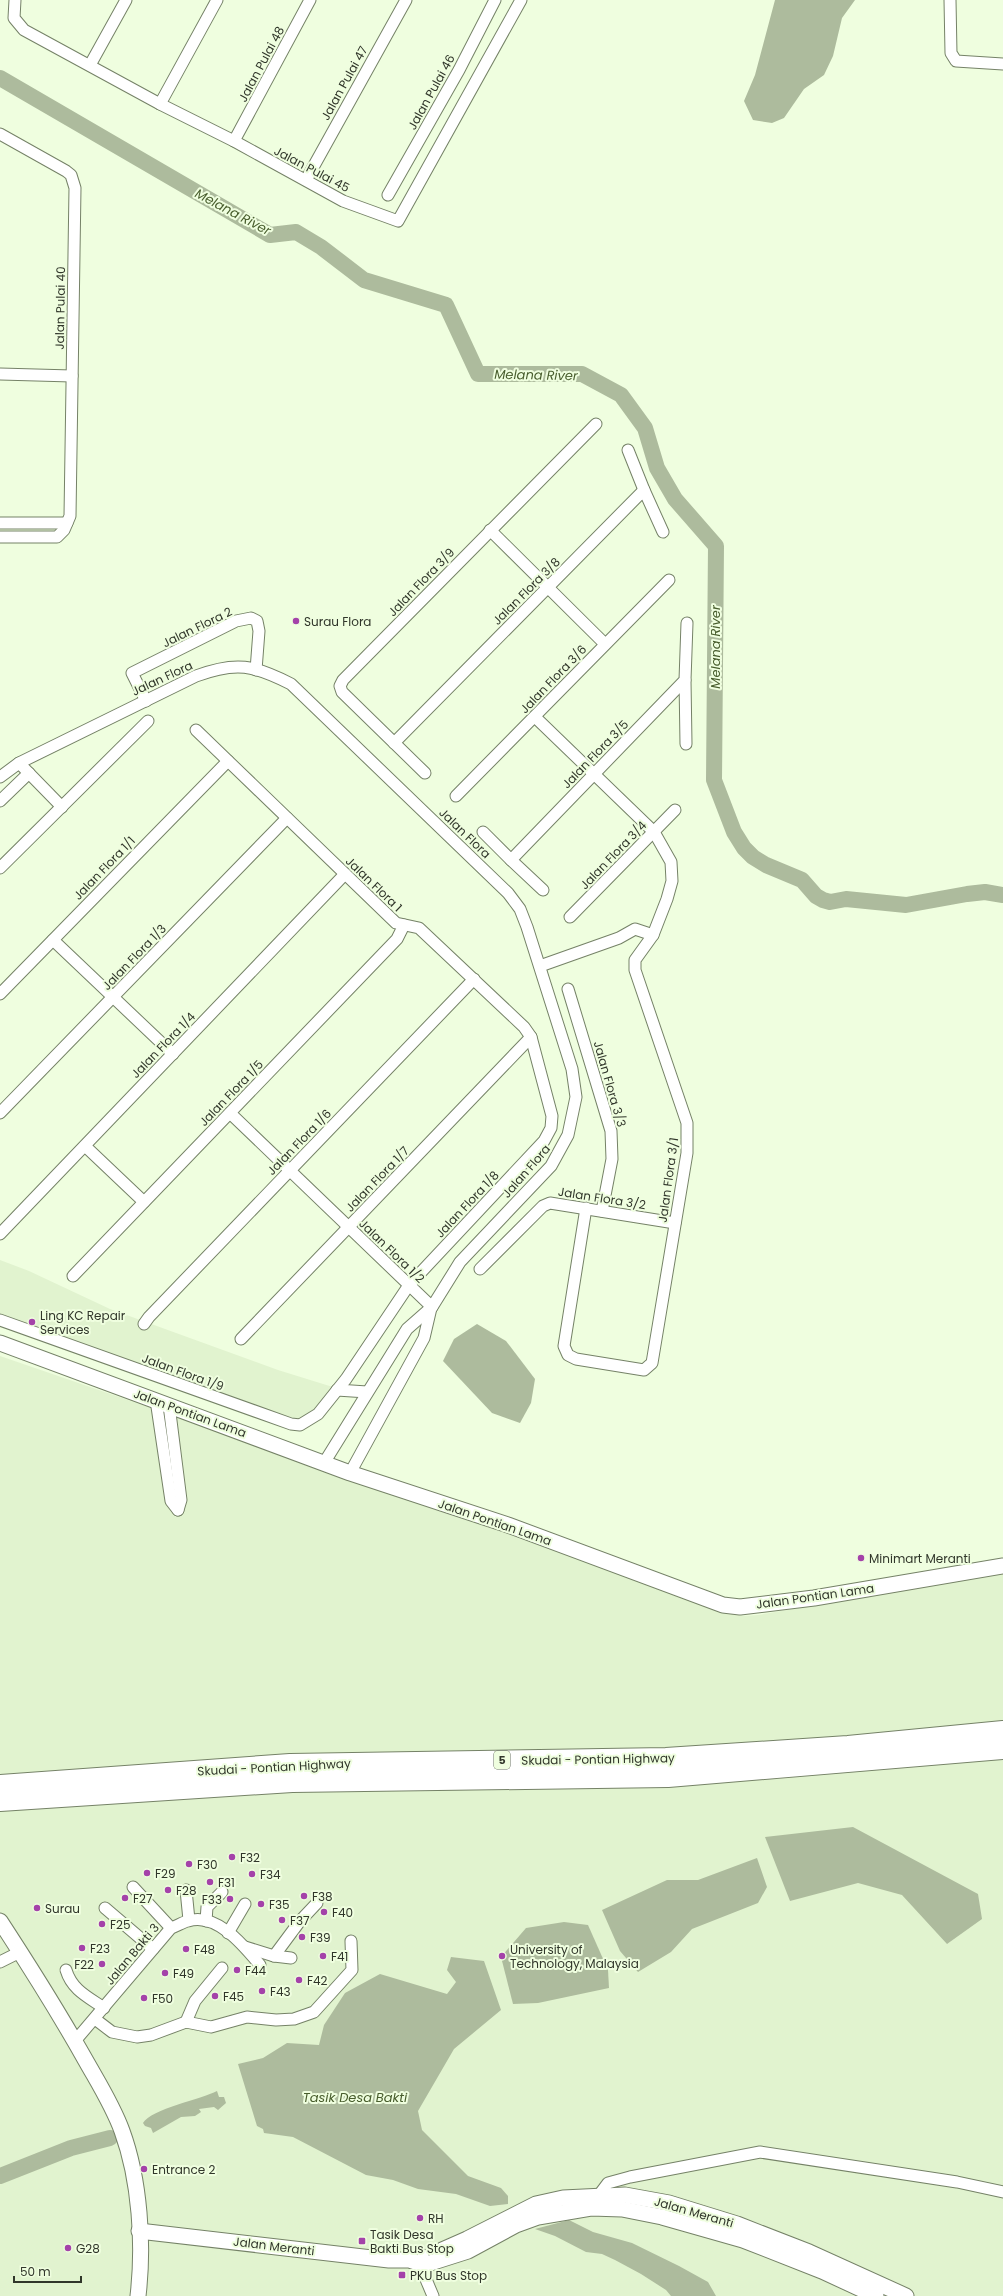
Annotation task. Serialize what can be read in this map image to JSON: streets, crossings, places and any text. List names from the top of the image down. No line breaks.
{"streets":{"highway":["Skudai - Pontian Highway","5"],"street":["Jalan Pulai 48","Jalan Pulai 47","Jalan Pulai 46","Jalan Pulai 45","Jalan Pulai 40","Jalan Flora 3/9","Jalan Flora 3/8","Jalan Flora 2","Jalan Flora","Jalan Flora 3/6","Jalan Flora 3/5","Jalan Flora 3/4","Jalan Flora 1/1","Jalan Flora 1","Jalan Flora 1/3","Jalan Flora 1/4","Jalan Flora 3/3","Jalan Flora 1/5","Jalan Flora 1/6","Jalan Flora 1/7","Jalan Flora 3/1","Jalan Flora 3/2","Jalan Flora 1/8","Jalan Flora 1/2","Jalan Flora 1/9","Jalan Pontian Lama","Jalan Bakti 3","Jalan Meranti"]},"crossings":[["Jalan Pulai 48","Jalan Pulai 45"],["Jalan Pulai 47","Jalan Pulai 45"],["Jalan Flora 3/9","Jalan Flora 3/8"],["Jalan Flora 2","Jalan Flora"],["Jalan Flora","Jalan Flora 1/2"],["Jalan Flora","Jalan Pontian Lama"],["Jalan Flora 3/6","Jalan Flora 3/1"],["Jalan Flora 3/5","Jalan Flora 3/1"],["Jalan Flora 3/4","Jalan Flora 3/1"],["Jalan Flora 1/1","Jalan Flora 1"],["Jalan Flora 1","Jalan Flora 1/3"],["Jalan Flora 1","Jalan Flora 1/4"],["Jalan Flora 1","Jalan Flora 1/5"],["Jalan Flora 1","Jalan Flora 1/6"],["Jalan Flora 1","Jalan Flora 1/7"],["Jalan Flora 1","Jalan Flora 1/8"],["Jalan Flora 3/3","Jalan Flora 3/2"],["Jalan Flora 1/5","Jalan Flora 1/2"],["Jalan Flora 1/6","Jalan Flora 1/2"],["Jalan Flora 1/7","Jalan Flora 1/2"],["Jalan Flora 3/1","Jalan Flora 3/2"],["Jalan Flora 1/8","Jalan Flora 1/2"],["Jalan Flora 1/8","Jalan Flora 1/9"]],"water":["Melana River","Tasik Desa Bakti"],"places":{"other":["Surau Flora","Ling KC Repair Services","Minimart Meranti","F32","F30","F29","F34","F31","F28","F38","F27","F33","F35","Surau","F40","F37","F25","F39","F23","F48","F41","University of Technology, Malaysia","F22","F44","F49","F42","F43","F45","F50","Entrance 2","RH","G28"],"transit":["Tasik Desa Bakti Bus Stop","PKU Bus Stop"]},"scale_bar":"50 m"}
